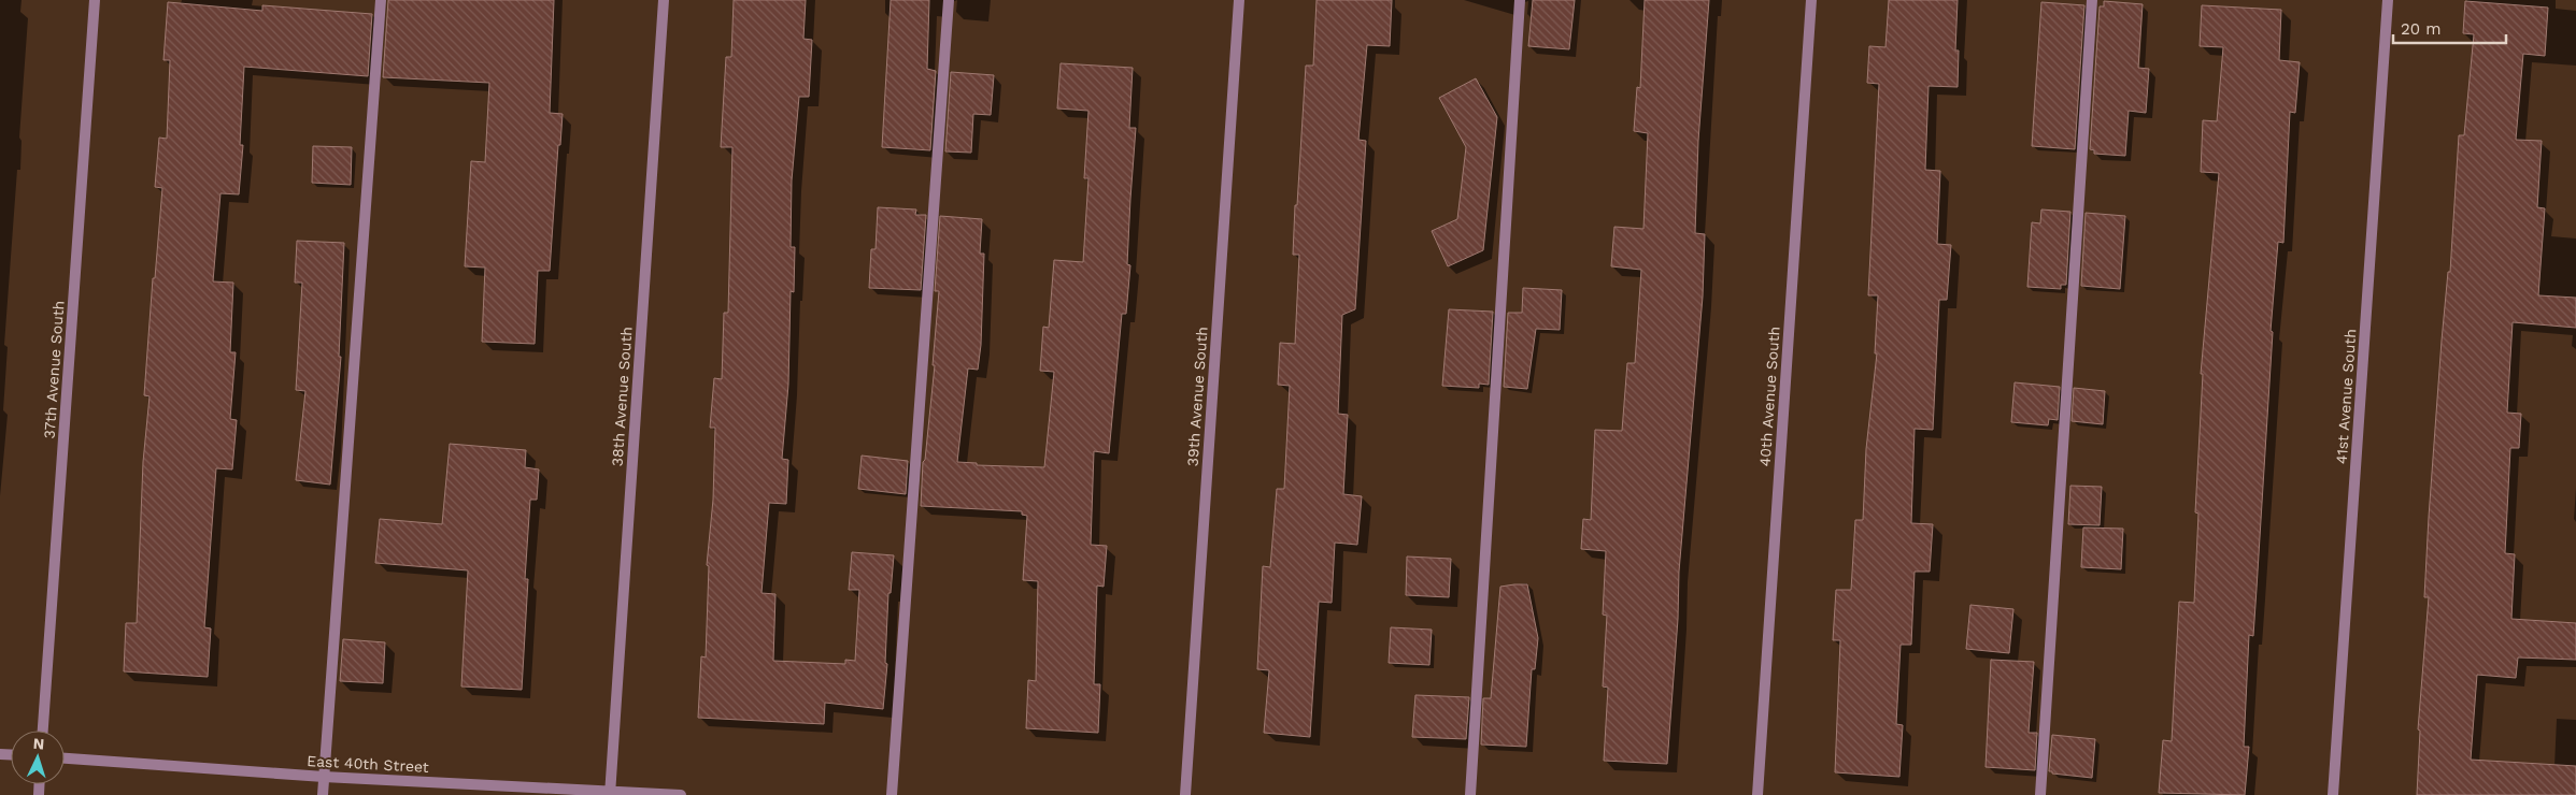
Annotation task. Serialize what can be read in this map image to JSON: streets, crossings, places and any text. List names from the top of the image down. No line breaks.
{"streets":{"street":["37th Avenue South","38th Avenue South","39th Avenue South","40th Avenue South","41st Avenue South","East 40th Street"]},"crossings":[["38th Avenue South","East 40th Street"]],"scale_bar":"20 m","north":"top"}
